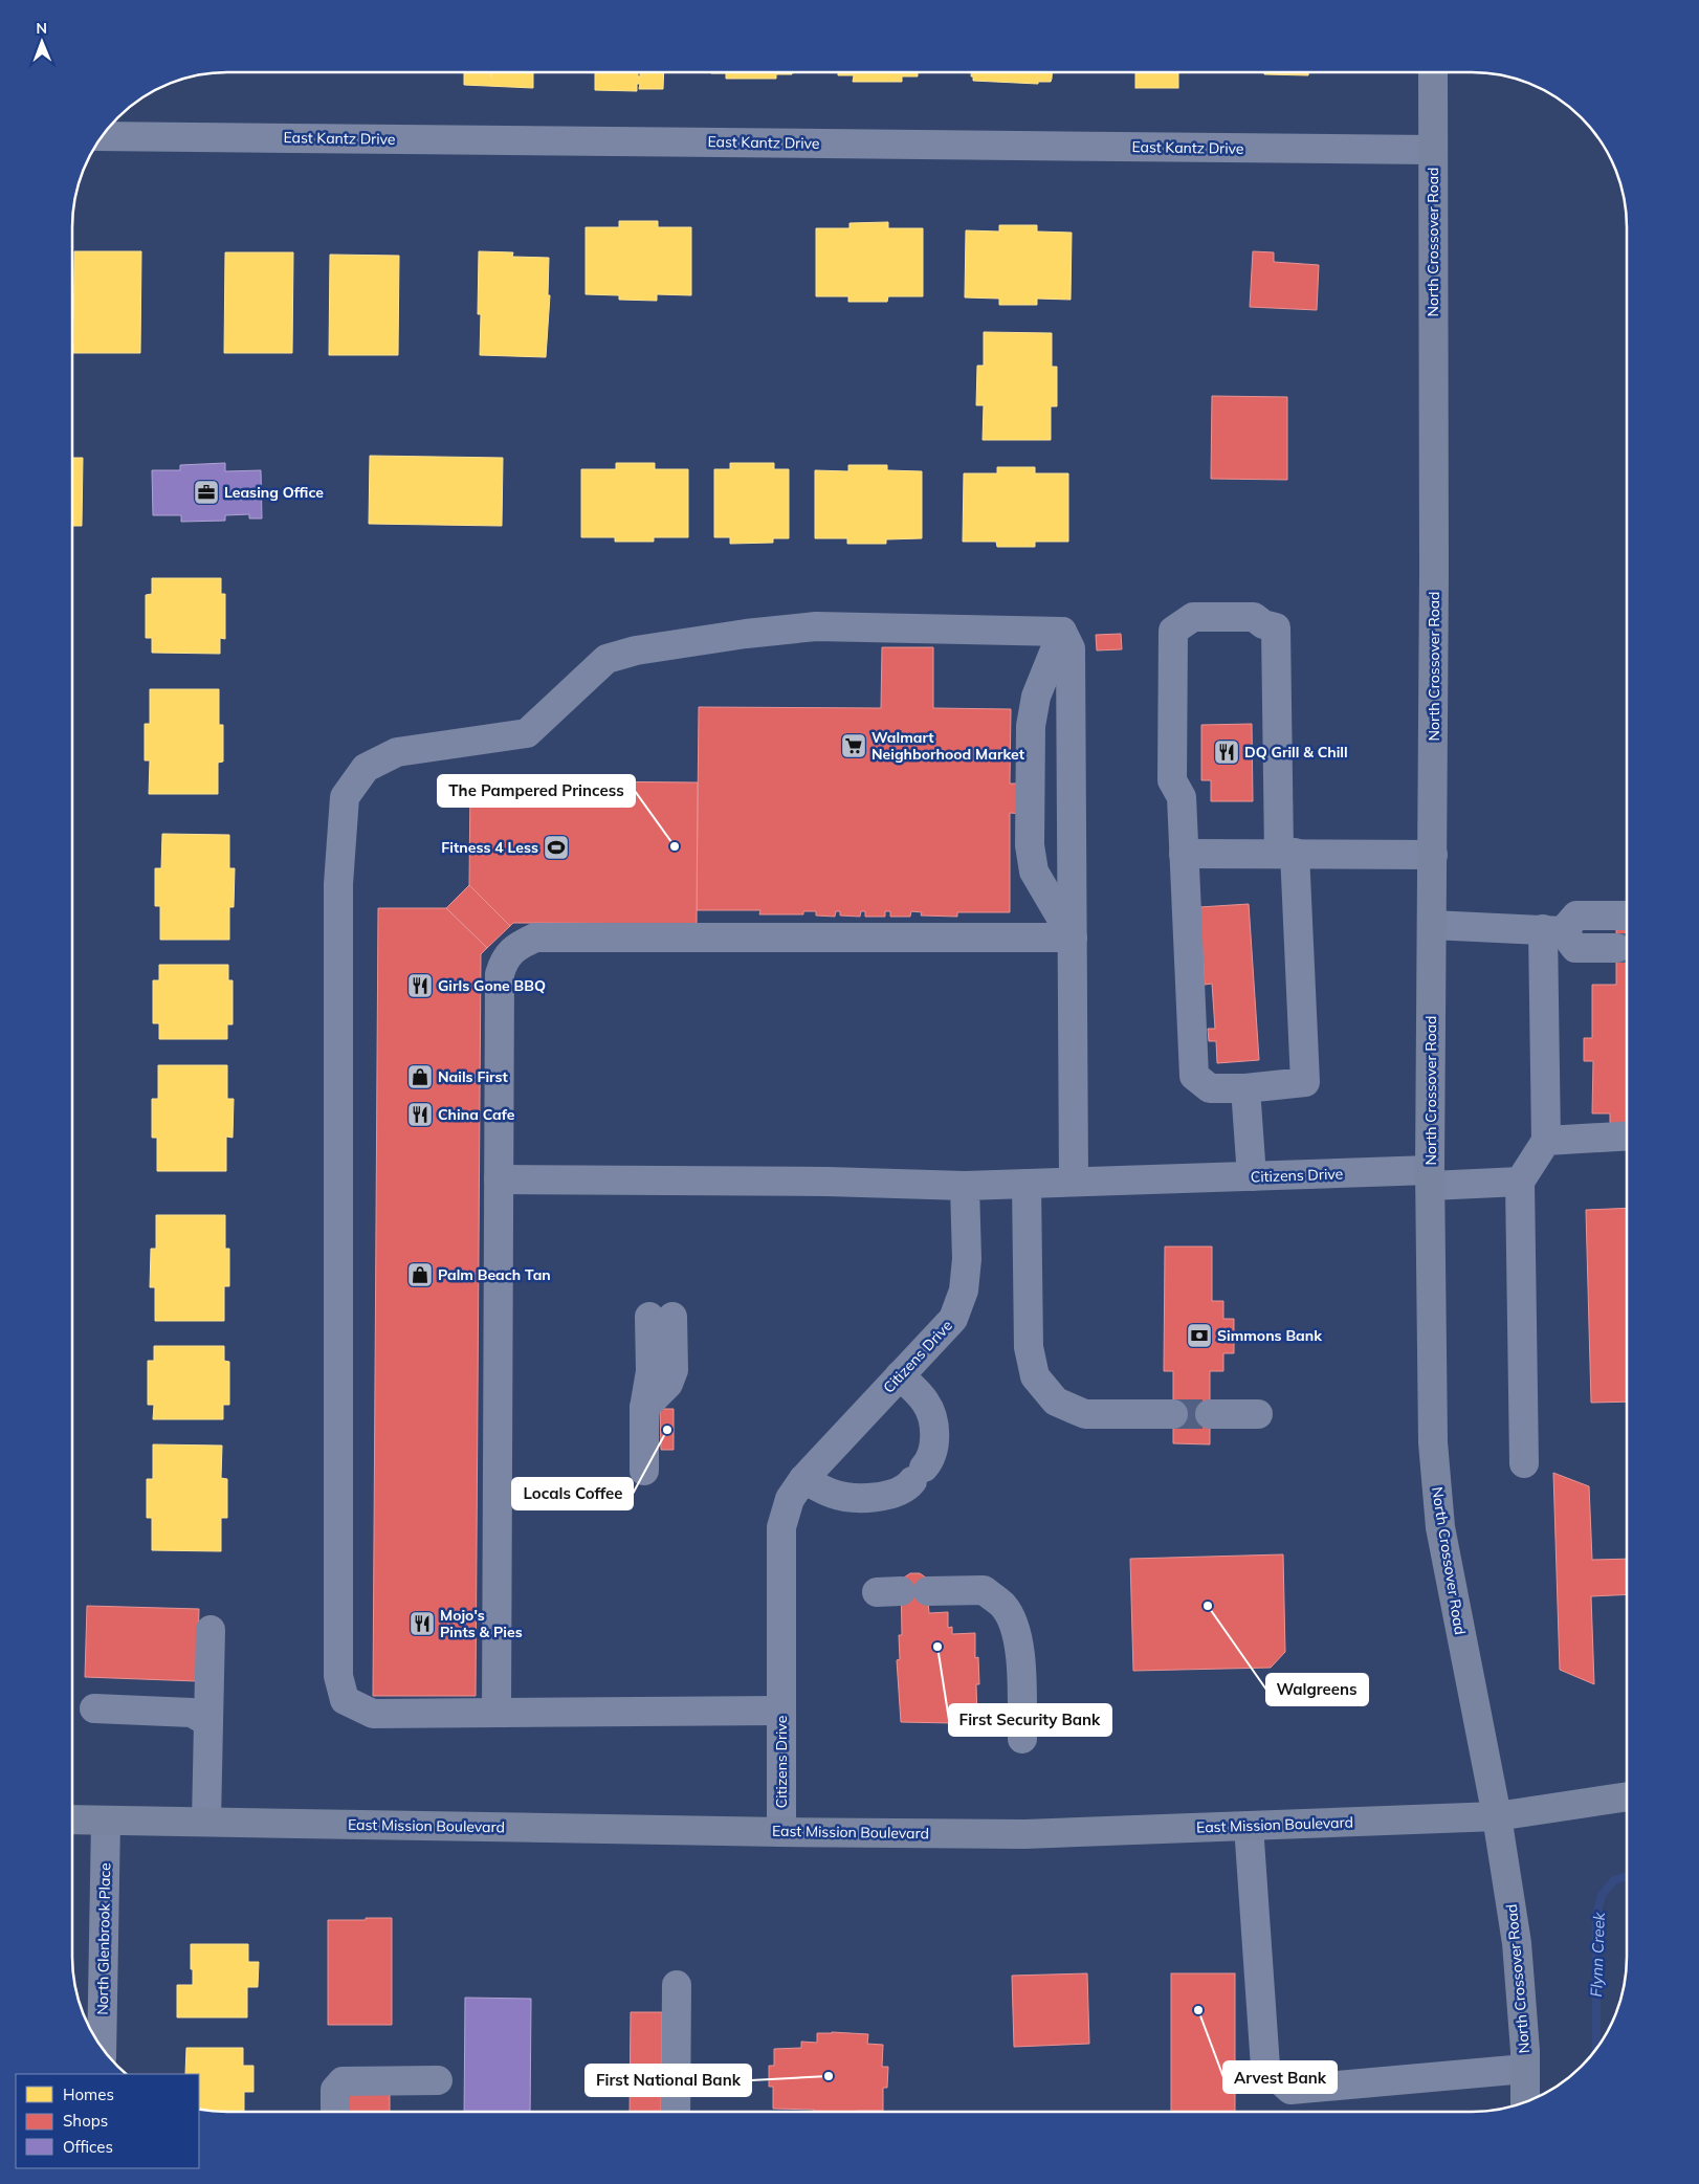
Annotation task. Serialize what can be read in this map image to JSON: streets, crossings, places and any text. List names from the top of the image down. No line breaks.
{"streets":{"main road":["North Crossover Road","East Mission Boulevard"],"street":["East Kantz Drive","Citizens Drive","North Glenbrook Place"]},"crossings":[["East Kantz Drive","North Crossover Road"],["North Crossover Road","Citizens Drive"],["North Crossover Road","East Mission Boulevard"],["Citizens Drive","East Mission Boulevard"],["East Mission Boulevard","North Glenbrook Place"]],"water":["Flynn Creek"],"places":{"office":["Leasing Office"],"supermarket":["Walmart Neighborhood Market"],"restaurant":["DQ Grill & Chill","Girls Gone BBQ","China Cafe","Mojo's Pints & Pies"],"other":["The Pampered Princess","Locals Coffee","Walgreens","First Security Bank","Arvest Bank","First National Bank"],"sports":["Fitness 4 Less"],"shop":["Nails First","Palm Beach Tan"],"bank":["Simmons Bank"]},"legend":["Homes","Shops","Offices"],"north":"top"}
